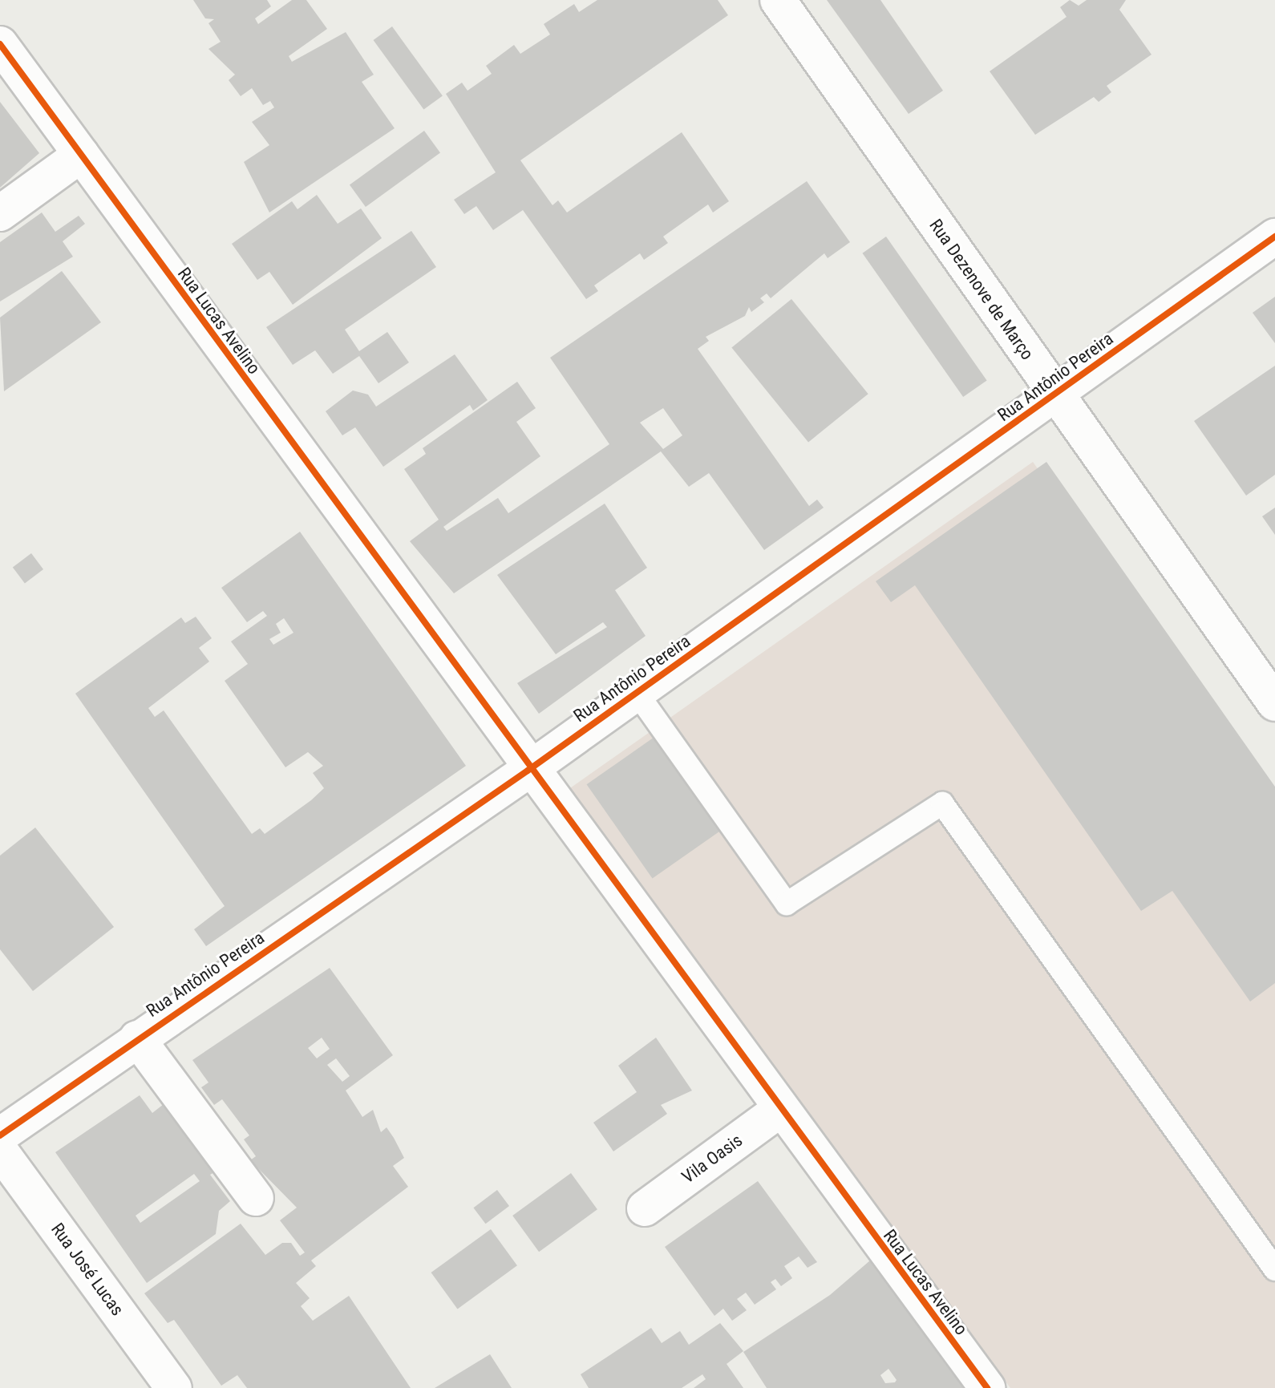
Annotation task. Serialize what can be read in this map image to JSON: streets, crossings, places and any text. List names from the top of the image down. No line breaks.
{"streets":{"street":["Rua Dezenove de Março","Rua Lucas Avelino","Rua Antônio Pereira","Vila Oasis","Rua José Lucas"]},"crossings":[["Rua Dezenove de Março","Rua Antônio Pereira"],["Rua Lucas Avelino","Rua Antônio Pereira"],["Rua Lucas Avelino","Vila Oasis"]]}
